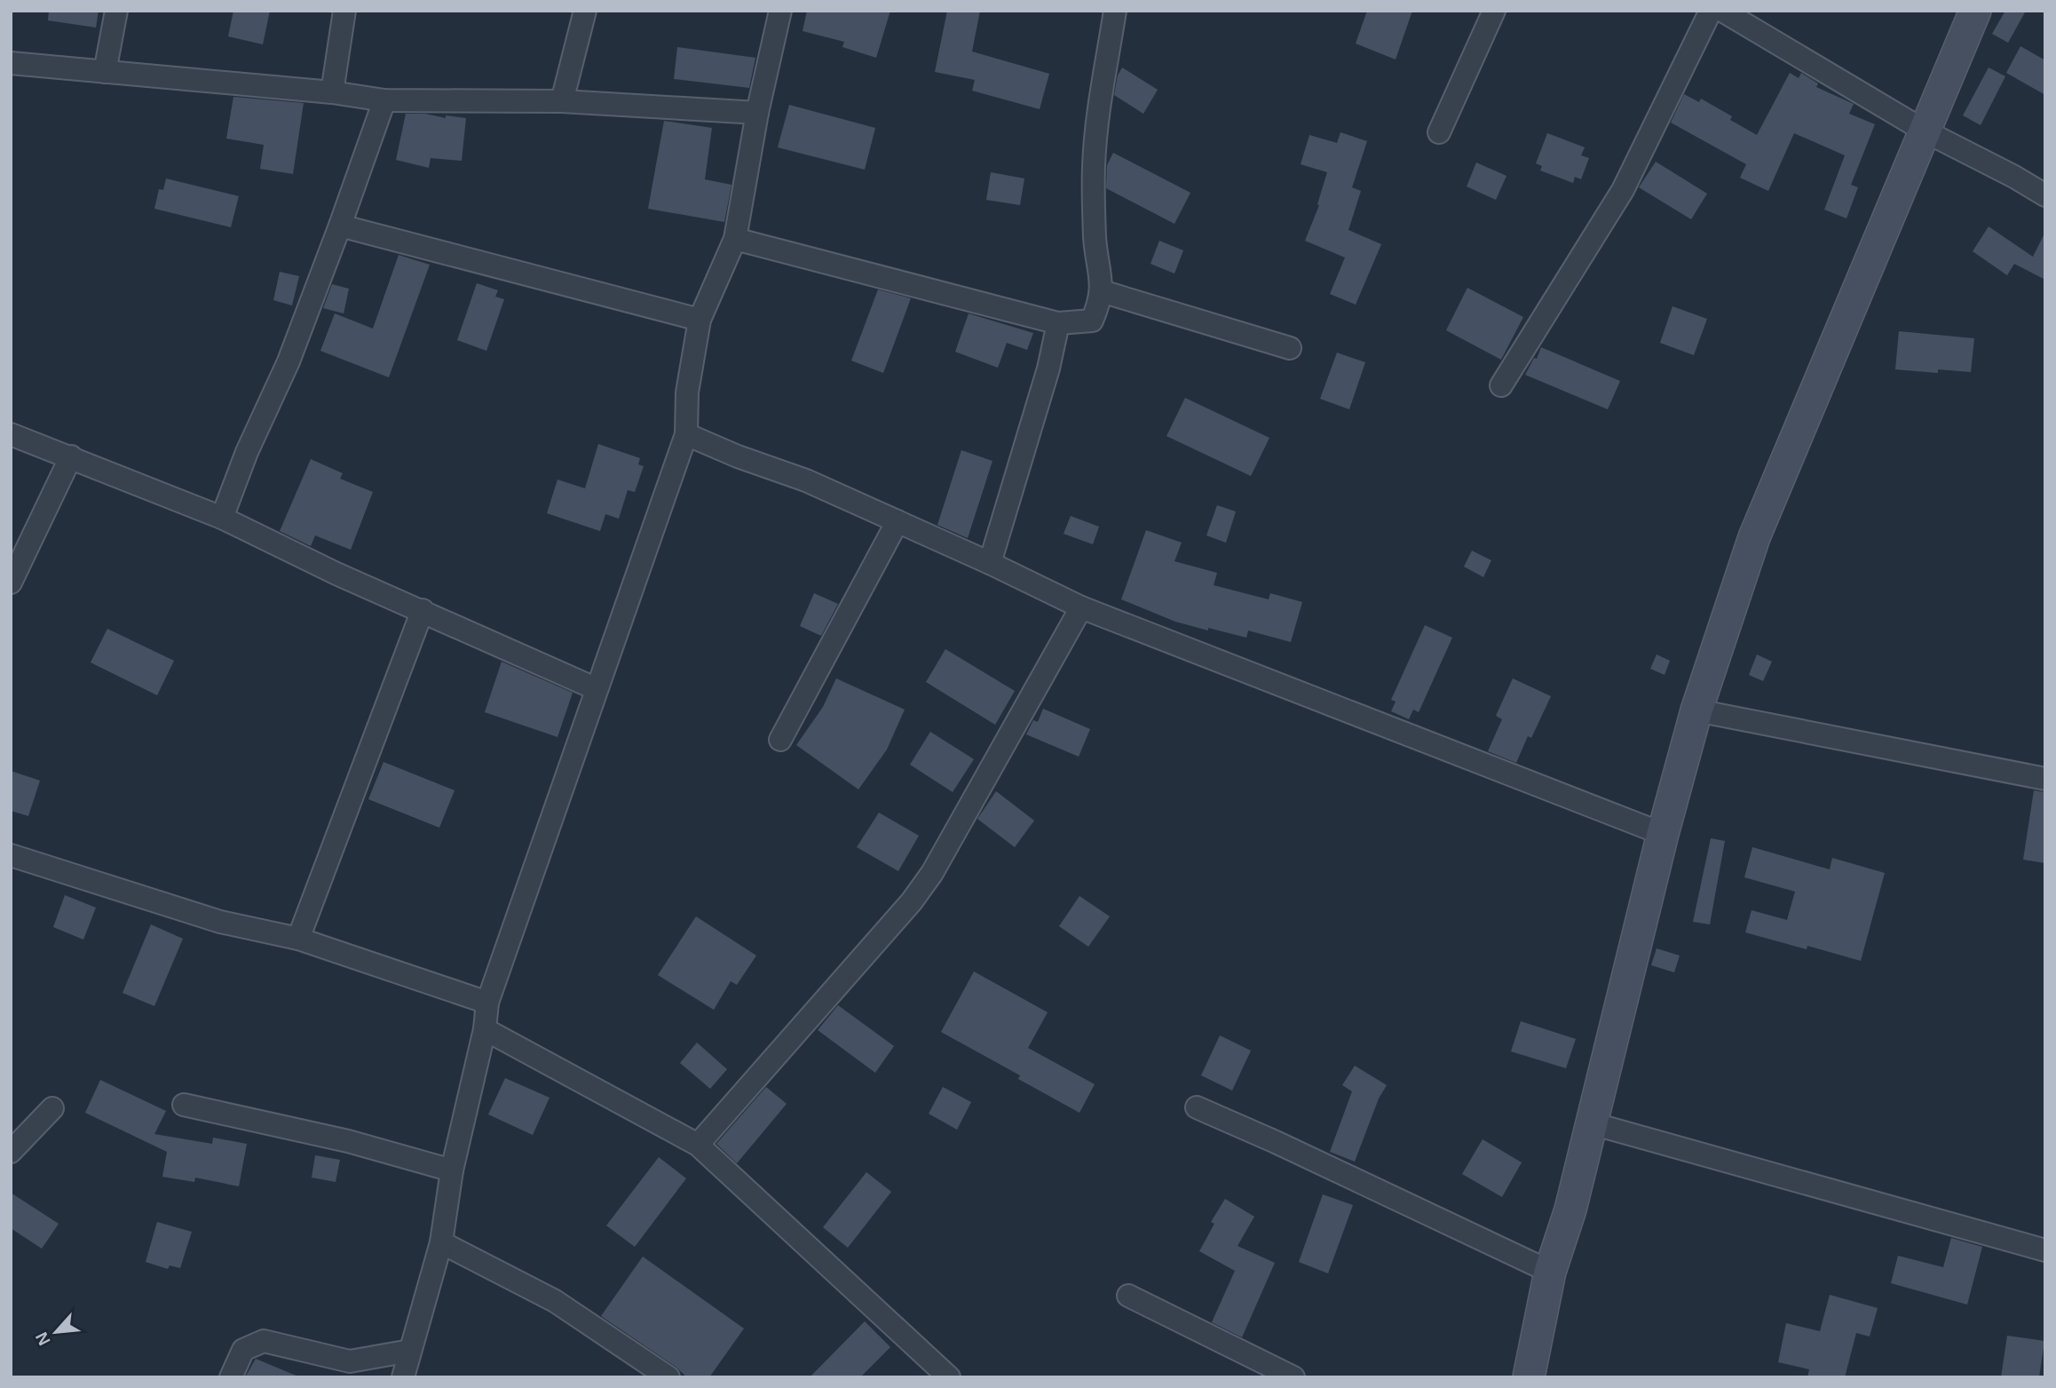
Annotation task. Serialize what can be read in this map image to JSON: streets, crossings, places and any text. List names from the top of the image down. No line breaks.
{"north":"bottom left"}
